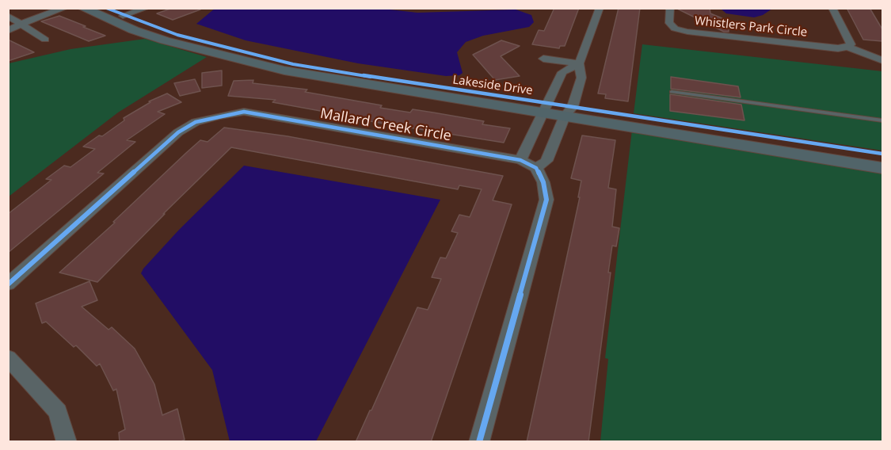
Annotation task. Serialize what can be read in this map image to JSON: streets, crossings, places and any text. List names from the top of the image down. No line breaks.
{"streets":{"street":["Whistlers Park Circle","Lakeside Drive","Mallard Creek Circle"]}}
